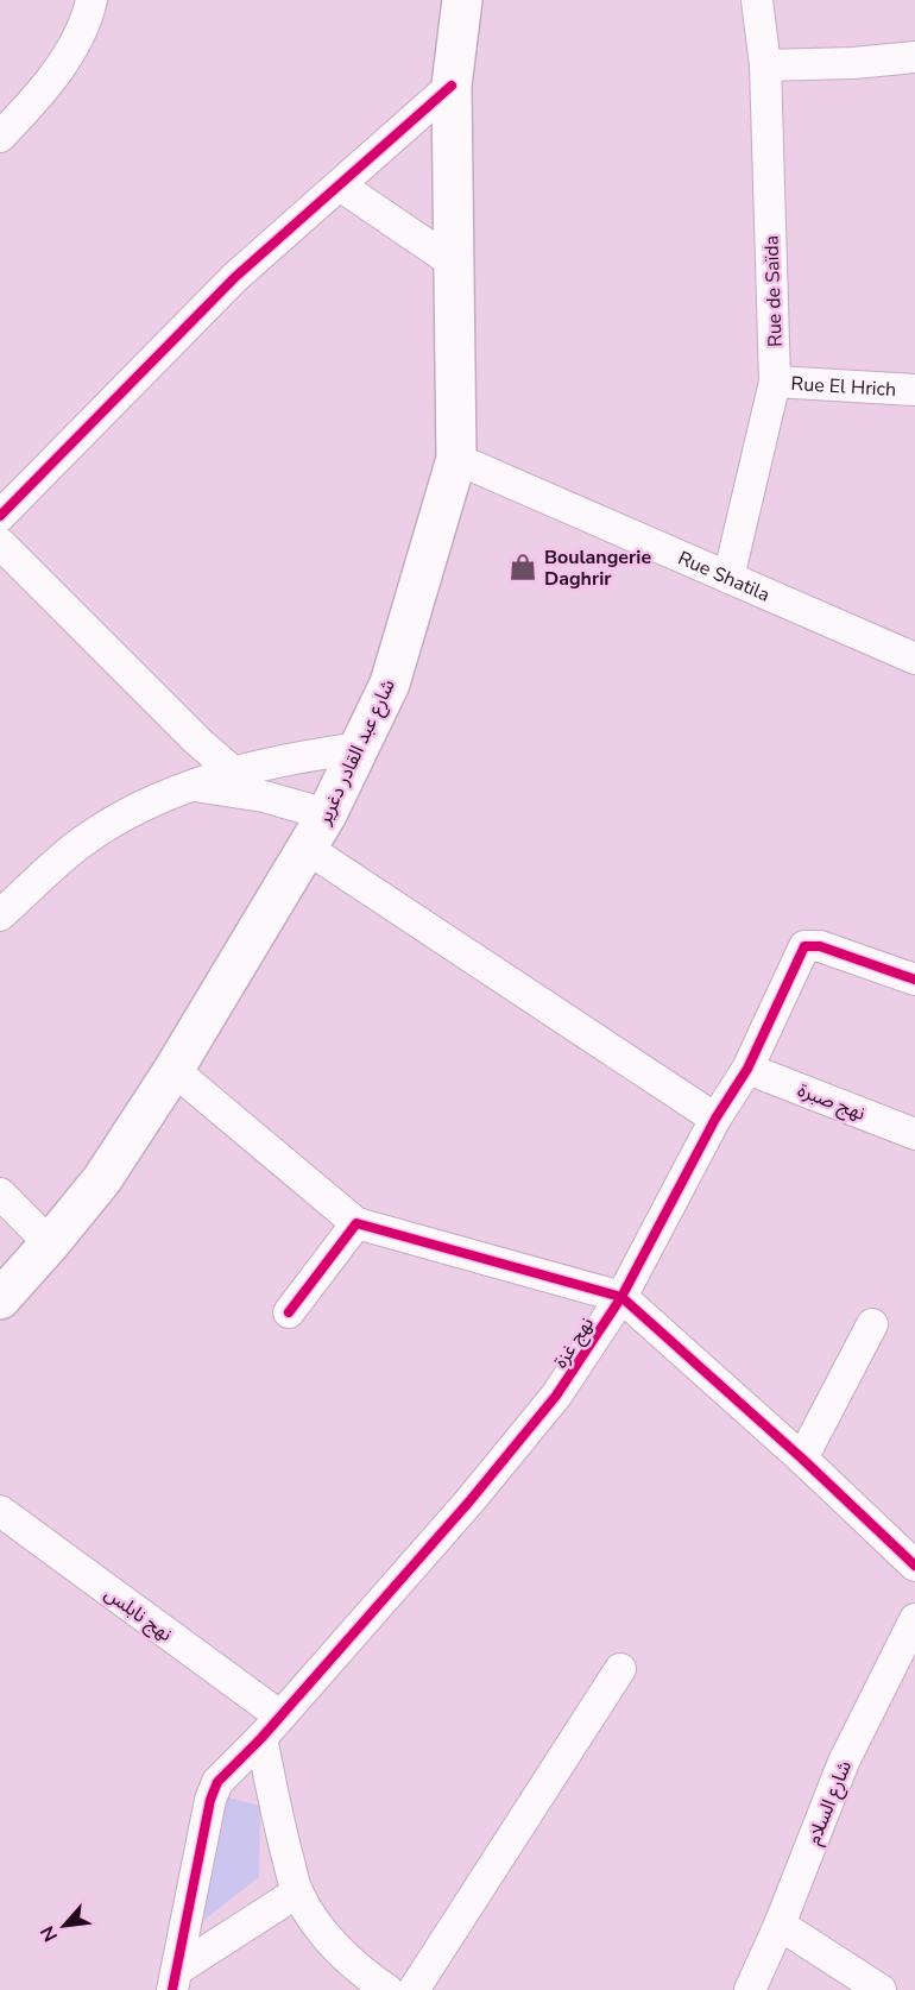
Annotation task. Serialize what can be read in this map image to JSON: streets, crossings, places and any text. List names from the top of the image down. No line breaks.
{"streets":{"main road":["شارع عبد القادر دغرير"],"street":["Rue de Saïda","Rue El Hrich","Rue Shatila","نهج صبرة","نهج غزة","نهج نابلس","شارع السلام"]},"crossings":[["Rue de Saïda","Rue El Hrich"],["Rue de Saïda","Rue Shatila"],["Rue Shatila","شارع عبد القادر دغرير"],["نهج صبرة","نهج غزة"],["نهج غزة","نهج نابلس"]],"places":{"shop":["Boulangerie Daghrir"]},"north":"bottom left"}
